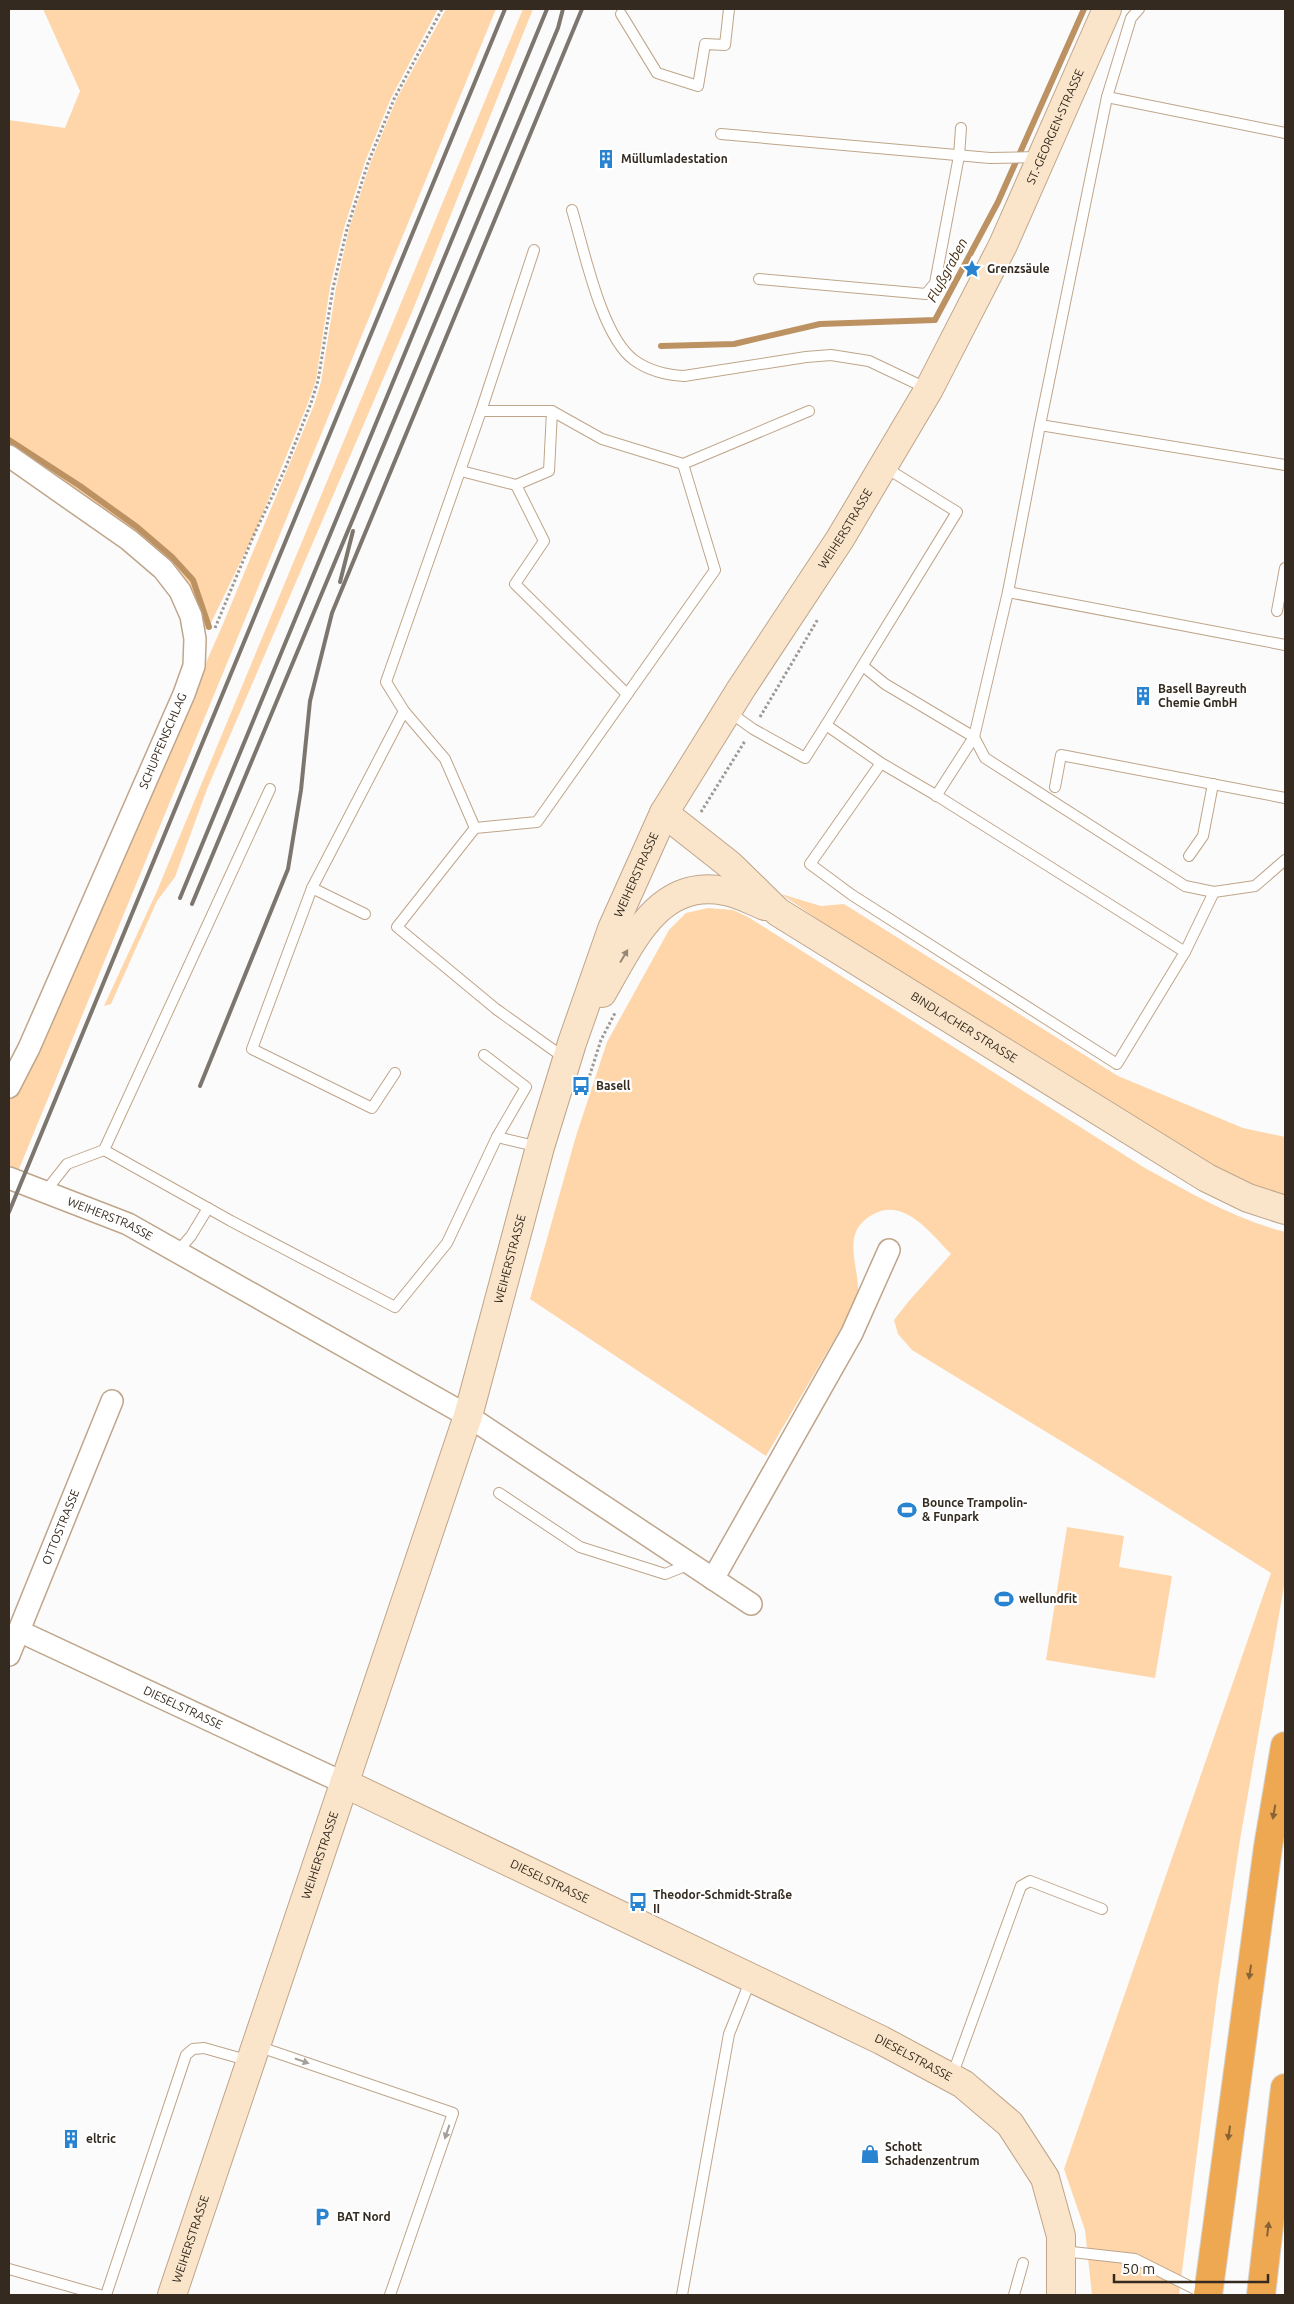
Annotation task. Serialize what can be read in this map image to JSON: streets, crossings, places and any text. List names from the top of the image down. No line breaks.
{"streets":{"street":["ST.-GEORGEN-STRASSE","WEIHERSTRASSE","SCHUPFENSCHLAG","BINDLACHER STRASSE","OTTOSTRASSE","DIESELSTRASSE"]},"crossings":[["ST.-GEORGEN-STRASSE","WEIHERSTRASSE"],["WEIHERSTRASSE","BINDLACHER STRASSE"],["WEIHERSTRASSE","DIESELSTRASSE"],["OTTOSTRASSE","DIESELSTRASSE"]],"water":["Flußgraben"],"places":{"building":["Müllumladestation","Basell Bayreuth Chemie GmbH","eltric"],"place":["Grenzsäule"],"bus stop":["Basell","Theodor-Schmidt-Straße II"],"sports":["Bounce Trampolin- & Funpark","wellundfit"],"shop":["Schott Schadenzentrum"],"parking":["BAT Nord"]},"scale_bar":"50 m"}
